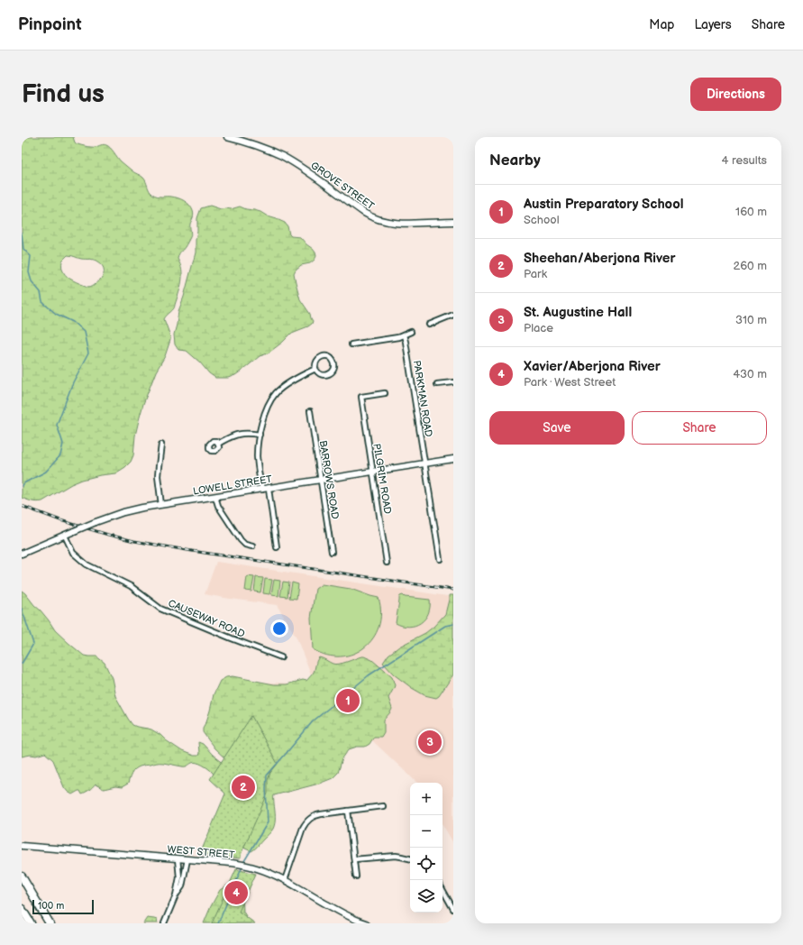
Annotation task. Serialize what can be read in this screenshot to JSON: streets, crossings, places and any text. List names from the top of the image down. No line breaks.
{"streets":{"main road":["GROVE STREET","LOWELL STREET","WEST STREET"],"street":["PARKMAN ROAD","PILGRIM ROAD","BARROWS ROAD","CAUSEWAY ROAD"]},"crossings":[["PARKMAN ROAD","LOWELL STREET"],["PILGRIM ROAD","LOWELL STREET"],["BARROWS ROAD","LOWELL STREET"],["LOWELL STREET","CAUSEWAY ROAD"]],"scale_bar":"100 m","page":{"header":"Pinpoint","nav":["Map","Layers","Share"],"buttons":["Directions",["Save","Share"]],"title":"Find us","heading":["Nearby","4 results"],"list":[{"mark":"1","name":"Austin Preparatory School","note":"School","value":"160 m"},{"mark":"2","name":"Sheehan/Aberjona River","note":"Park","value":"260 m"},{"mark":"3","name":"St. Augustine Hall","note":"Place","value":"310 m"},{"mark":"4","name":"Xavier/Aberjona River","note":"Park · West Street","value":"430 m"}],"pins":["1","3","2","4"],"map_buttons":["+","−"],"scale":"100 m"}}
